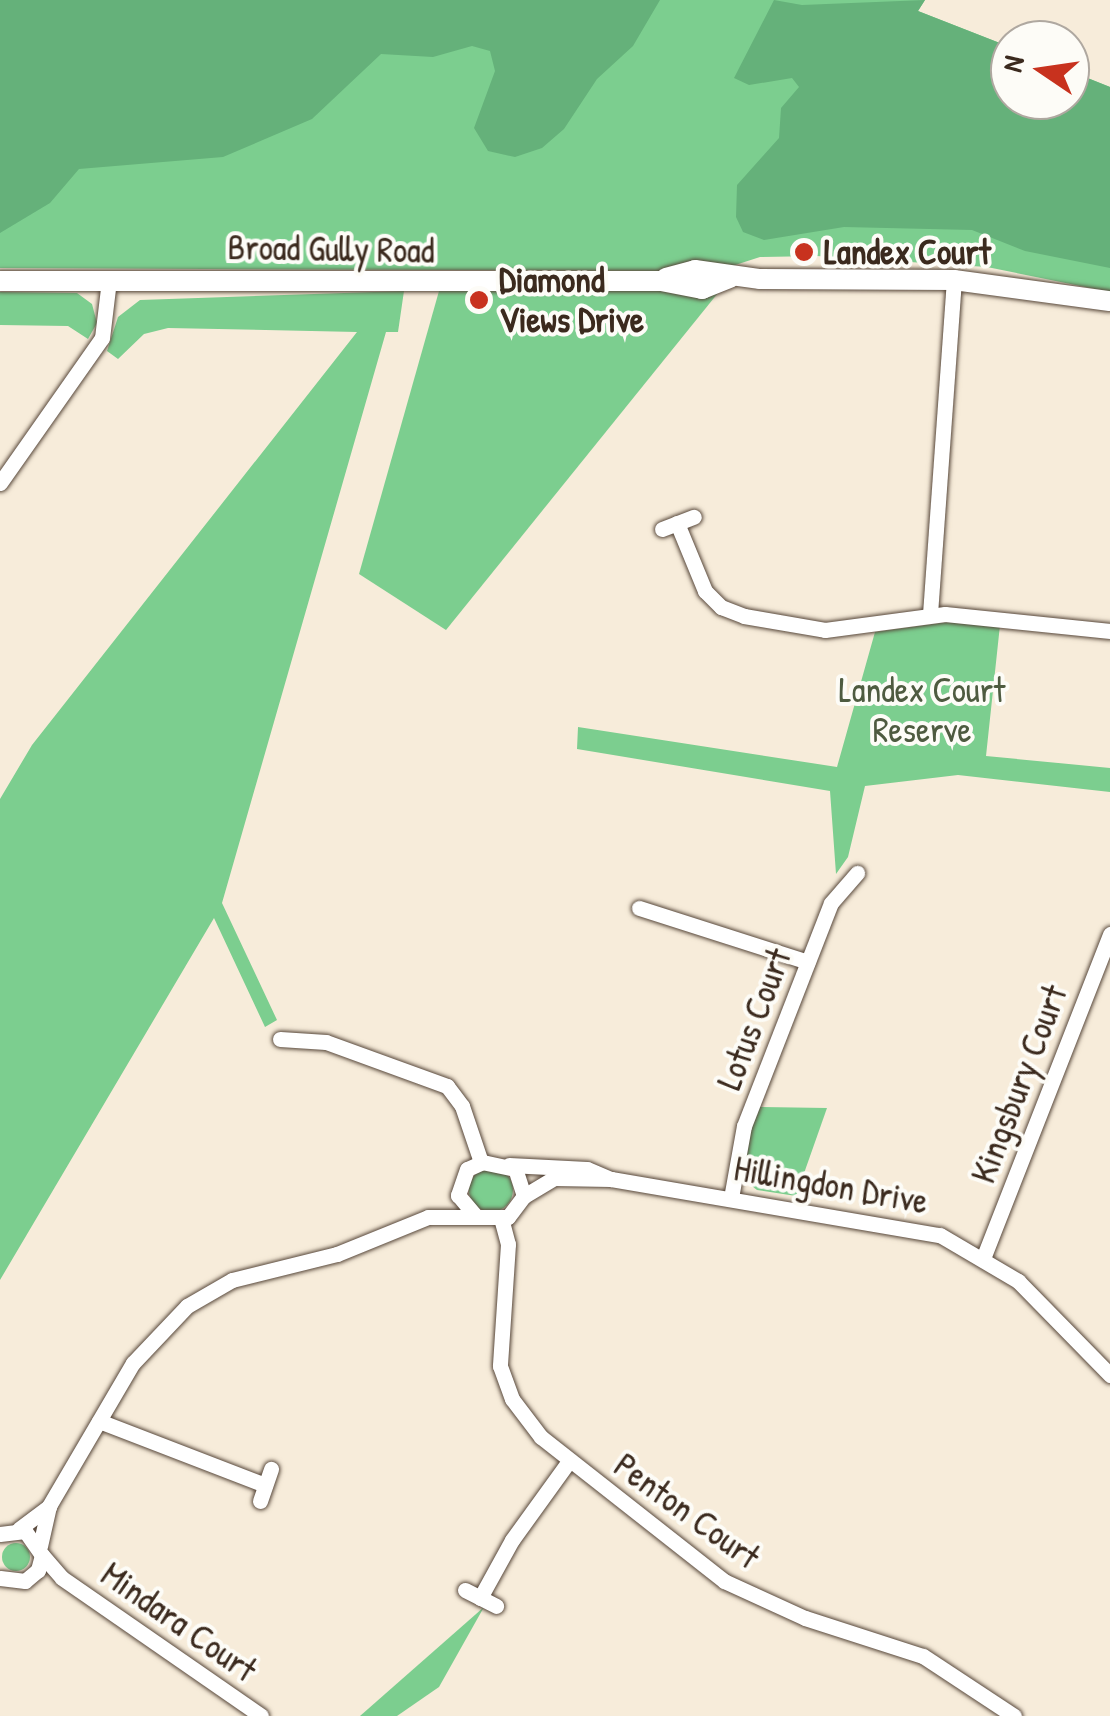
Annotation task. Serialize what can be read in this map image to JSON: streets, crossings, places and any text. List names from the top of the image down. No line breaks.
{"streets":{"street":["Broad Gully Road","Lotus Court","Kingsbury Court","Hillingdon Drive","Penton Court","Mindara Court"]},"crossings":[["Lotus Court","Hillingdon Drive"],["Kingsbury Court","Hillingdon Drive"],["Hillingdon Drive","Penton Court"]],"parks":["Landex Court Reserve"],"places":["Landex Court","Diamond Views Drive"],"north":"left"}
